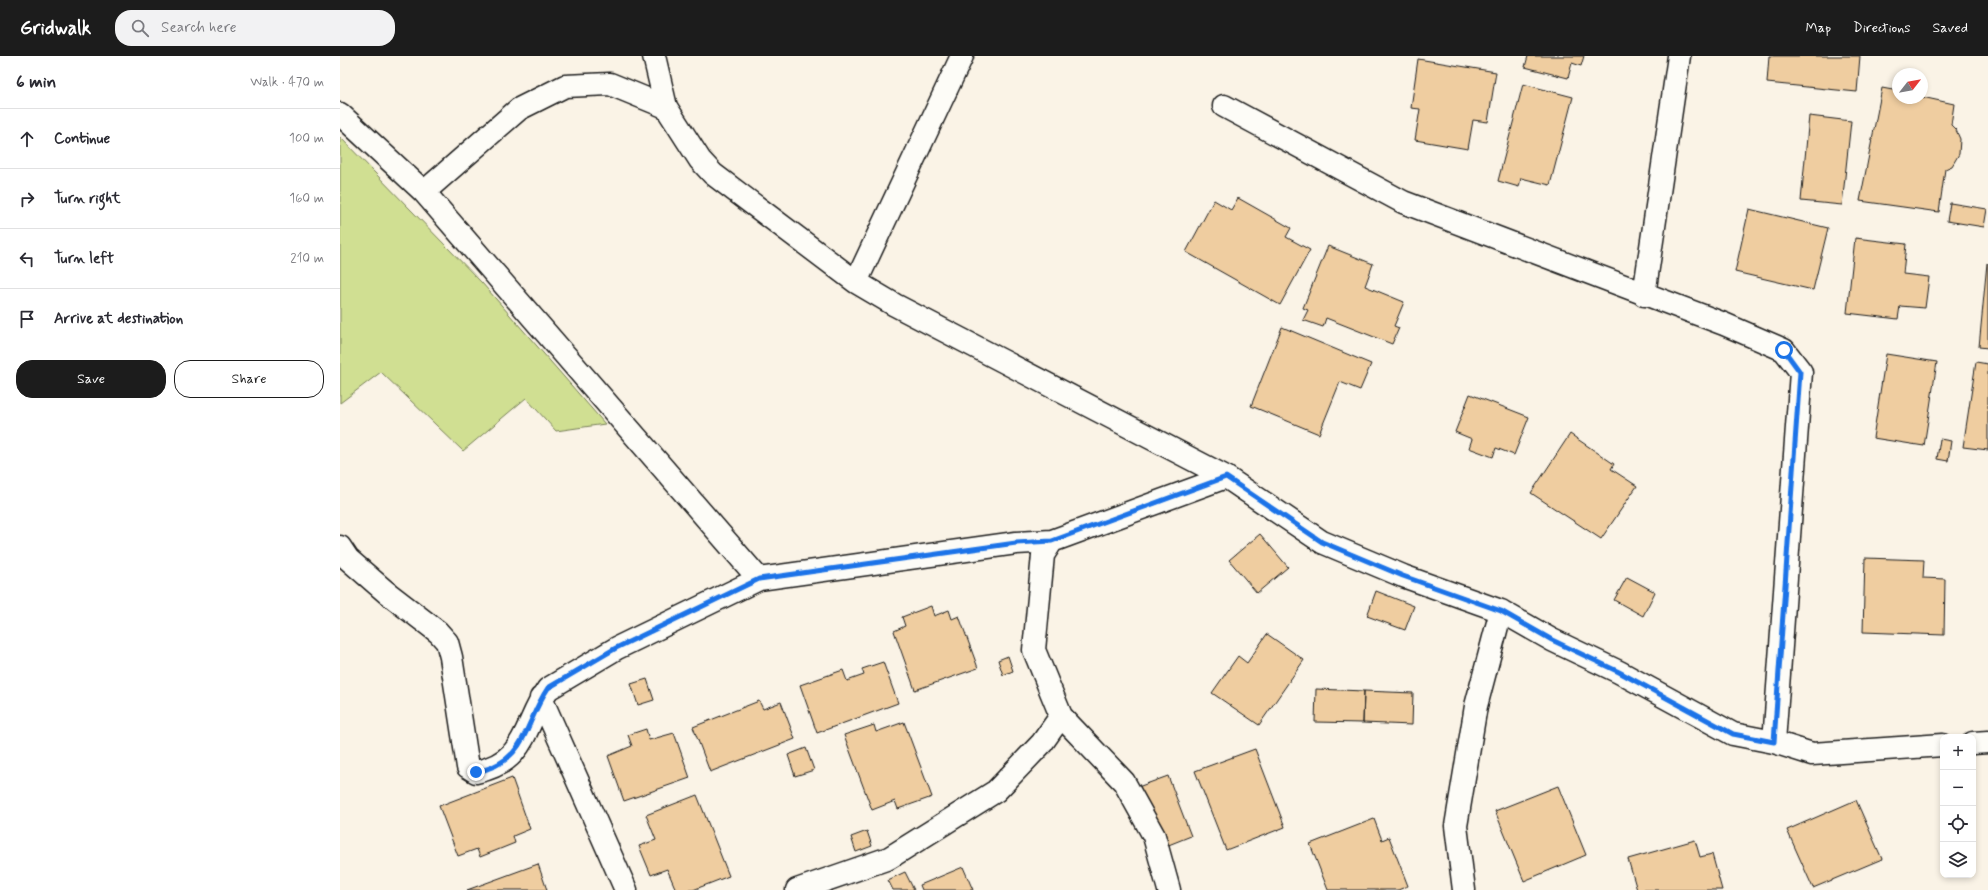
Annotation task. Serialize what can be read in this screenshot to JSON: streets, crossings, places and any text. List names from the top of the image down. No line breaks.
{"north":"top right","page":{"header":"Gridwalk","search":"Search here","nav":["Map","Directions","Saved"],"heading":["6 min","Walk · 470 m"],"list":[["Continue","100 m"],["Turn right","160 m"],["Turn left","210 m"],"Arrive at destination"],"buttons":["Save","Share"],"map_buttons":["+","−"]}}
